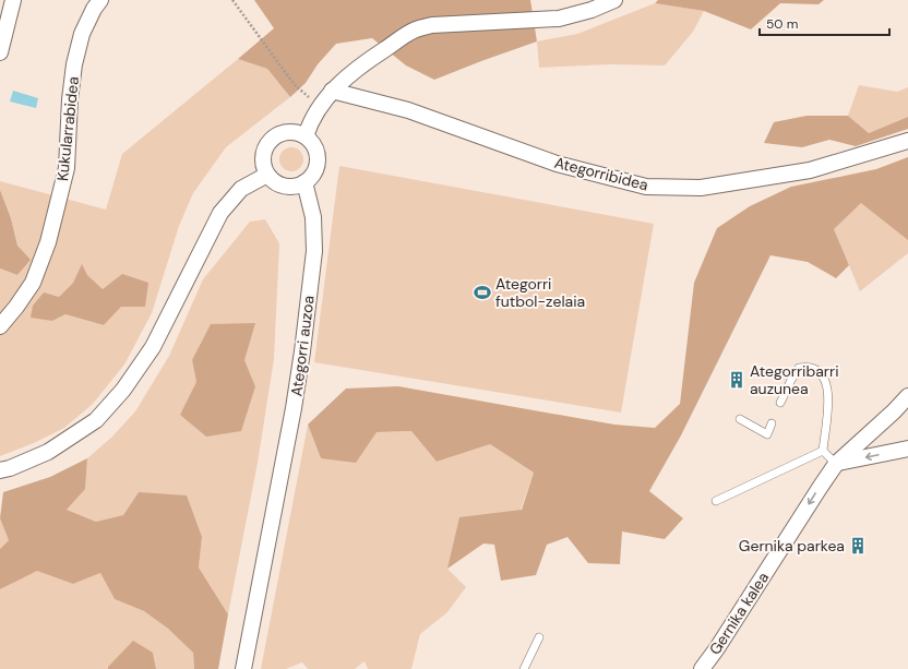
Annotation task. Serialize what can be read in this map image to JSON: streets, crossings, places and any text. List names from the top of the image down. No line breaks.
{"streets":{"street":["Kukularrabidea","Ategorribidea","Ategorri auzoa","Gernika kalea"]},"one_way":["Gernika kalea"],"places":{"sports":["Ategorri futbol-zelaia"],"building":["Ategorribarri auzunea","Gernika parkea"]},"scale_bar":"50 m"}
